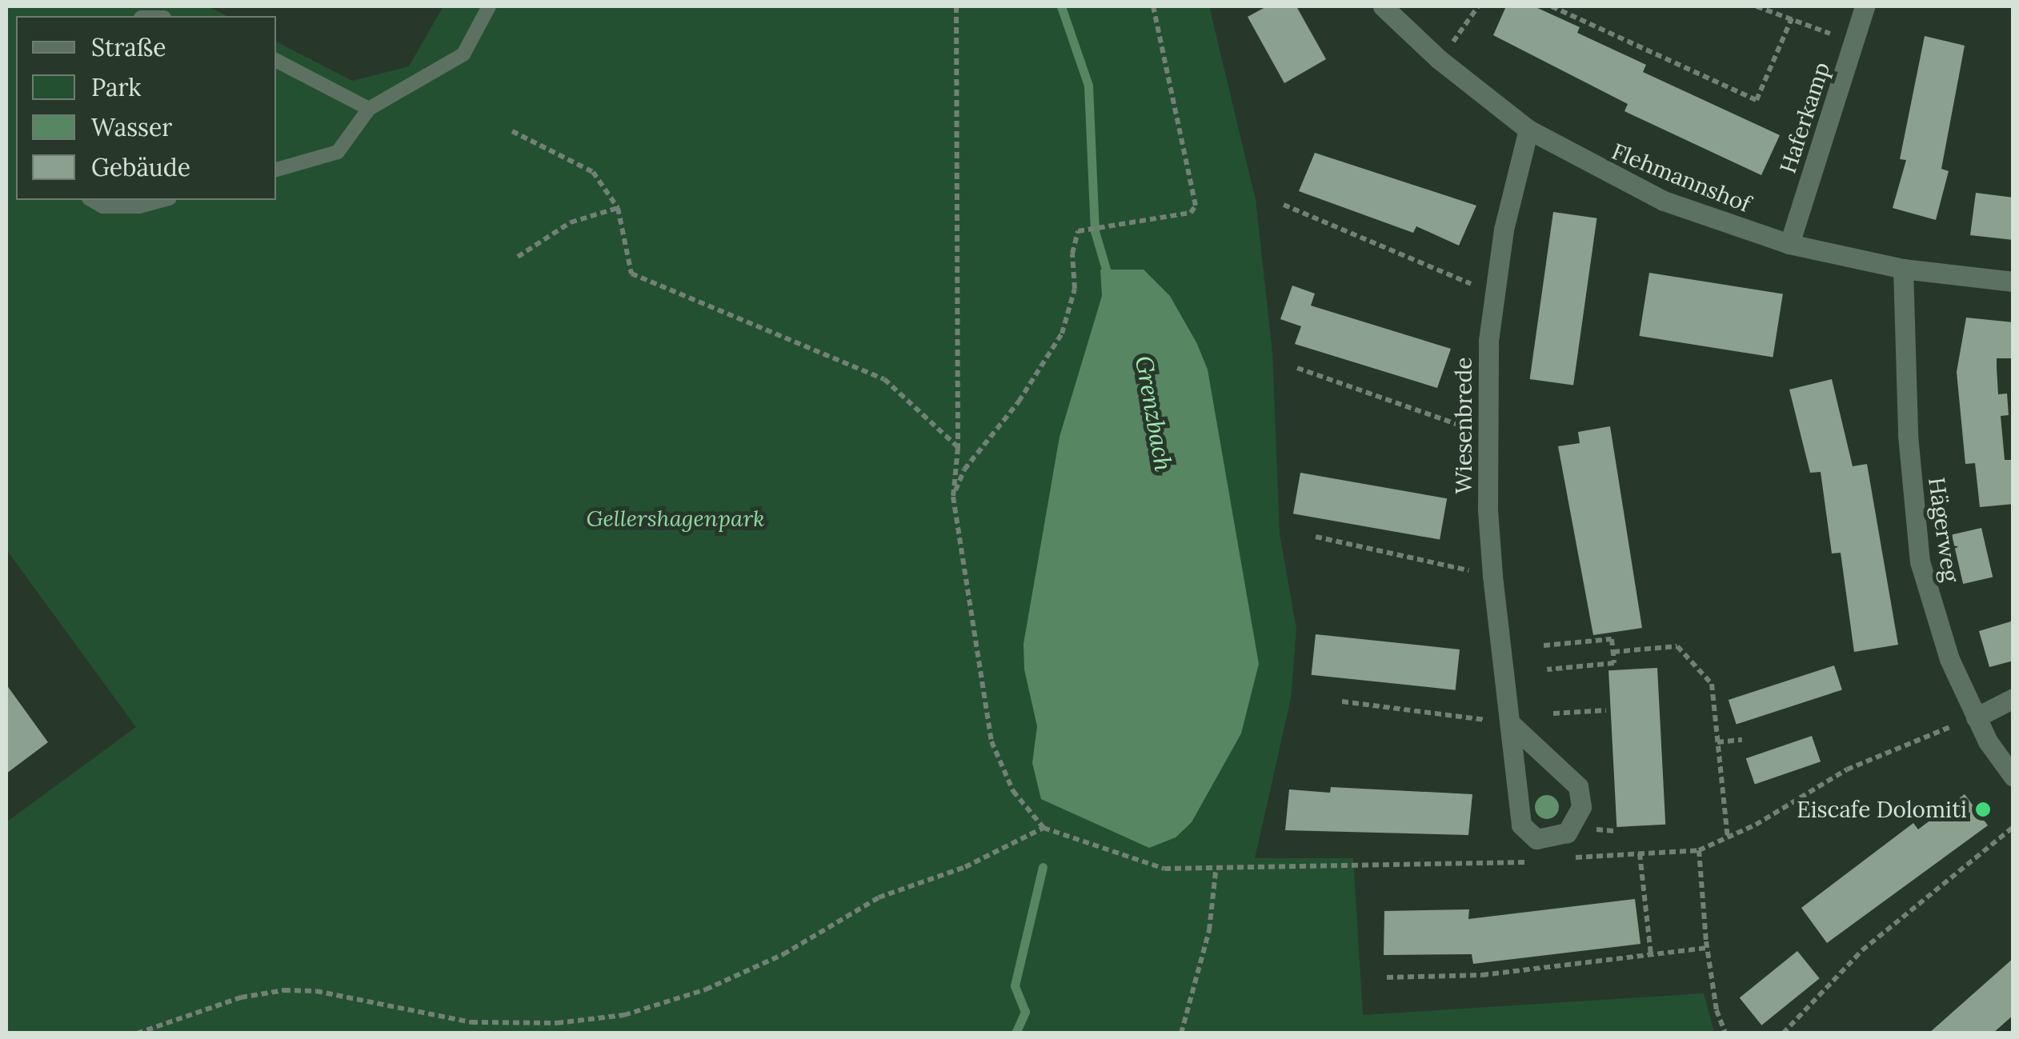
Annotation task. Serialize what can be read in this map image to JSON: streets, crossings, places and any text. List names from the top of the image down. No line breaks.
{"streets":{"street":["Haferkamp","Flehmannshof","Wiesenbrede","Hägerweg"]},"crossings":[["Haferkamp","Flehmannshof"],["Flehmannshof","Wiesenbrede"],["Flehmannshof","Hägerweg"]],"water":["Grenzbach"],"parks":["Gellershagenpark"],"places":["Eiscafe Dolomiti"],"legend":["Straße","Park","Wasser","Gebäude"]}
